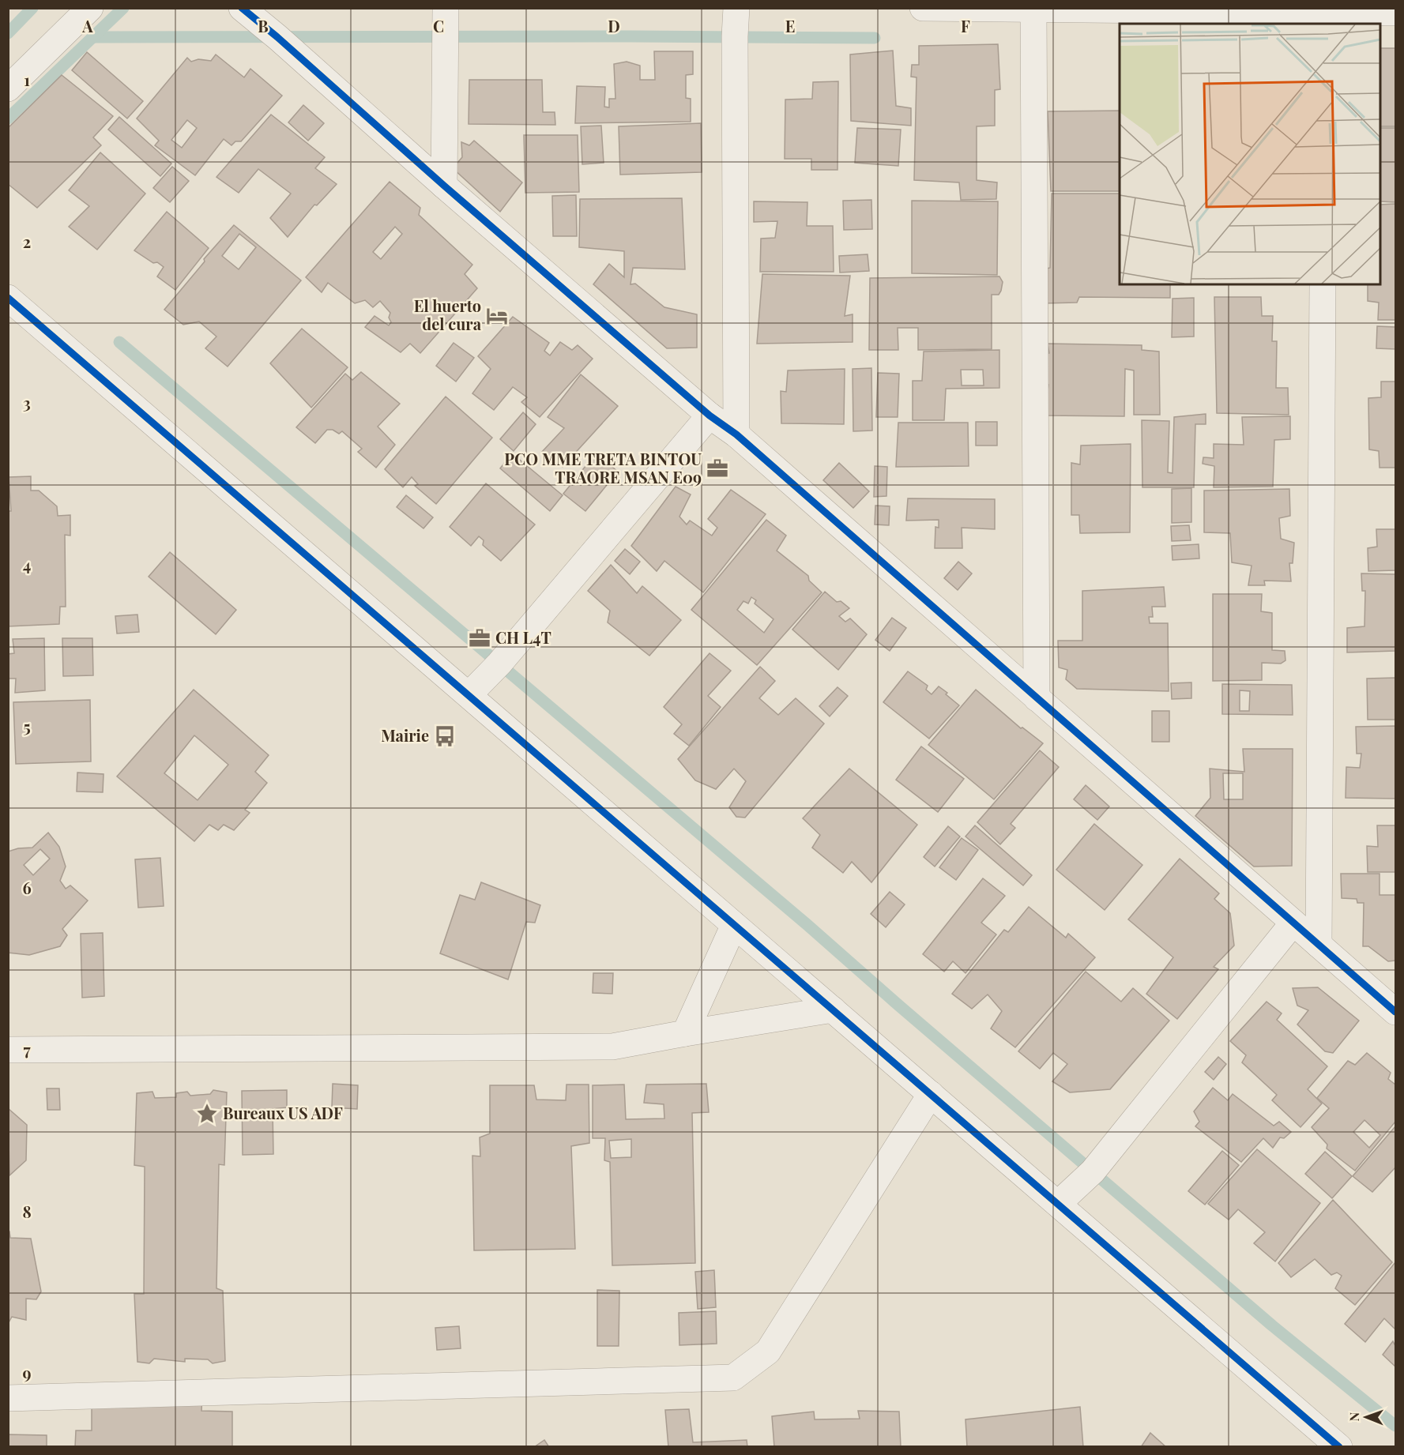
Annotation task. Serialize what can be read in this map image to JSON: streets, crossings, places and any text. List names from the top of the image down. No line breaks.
{"places":{"hotel":["El huerto del cura"],"office":["PCO MME TRETA BINTOU TRAORE MSAN E09","CH L4T"],"bus stop":["Mairie"],"place":["Bureaux US ADF"]},"north":"left","grid":{"columns":["A","B","C","D","E","F"],"rows":["1","2","3","4","5","6","7","8","9"]}}
